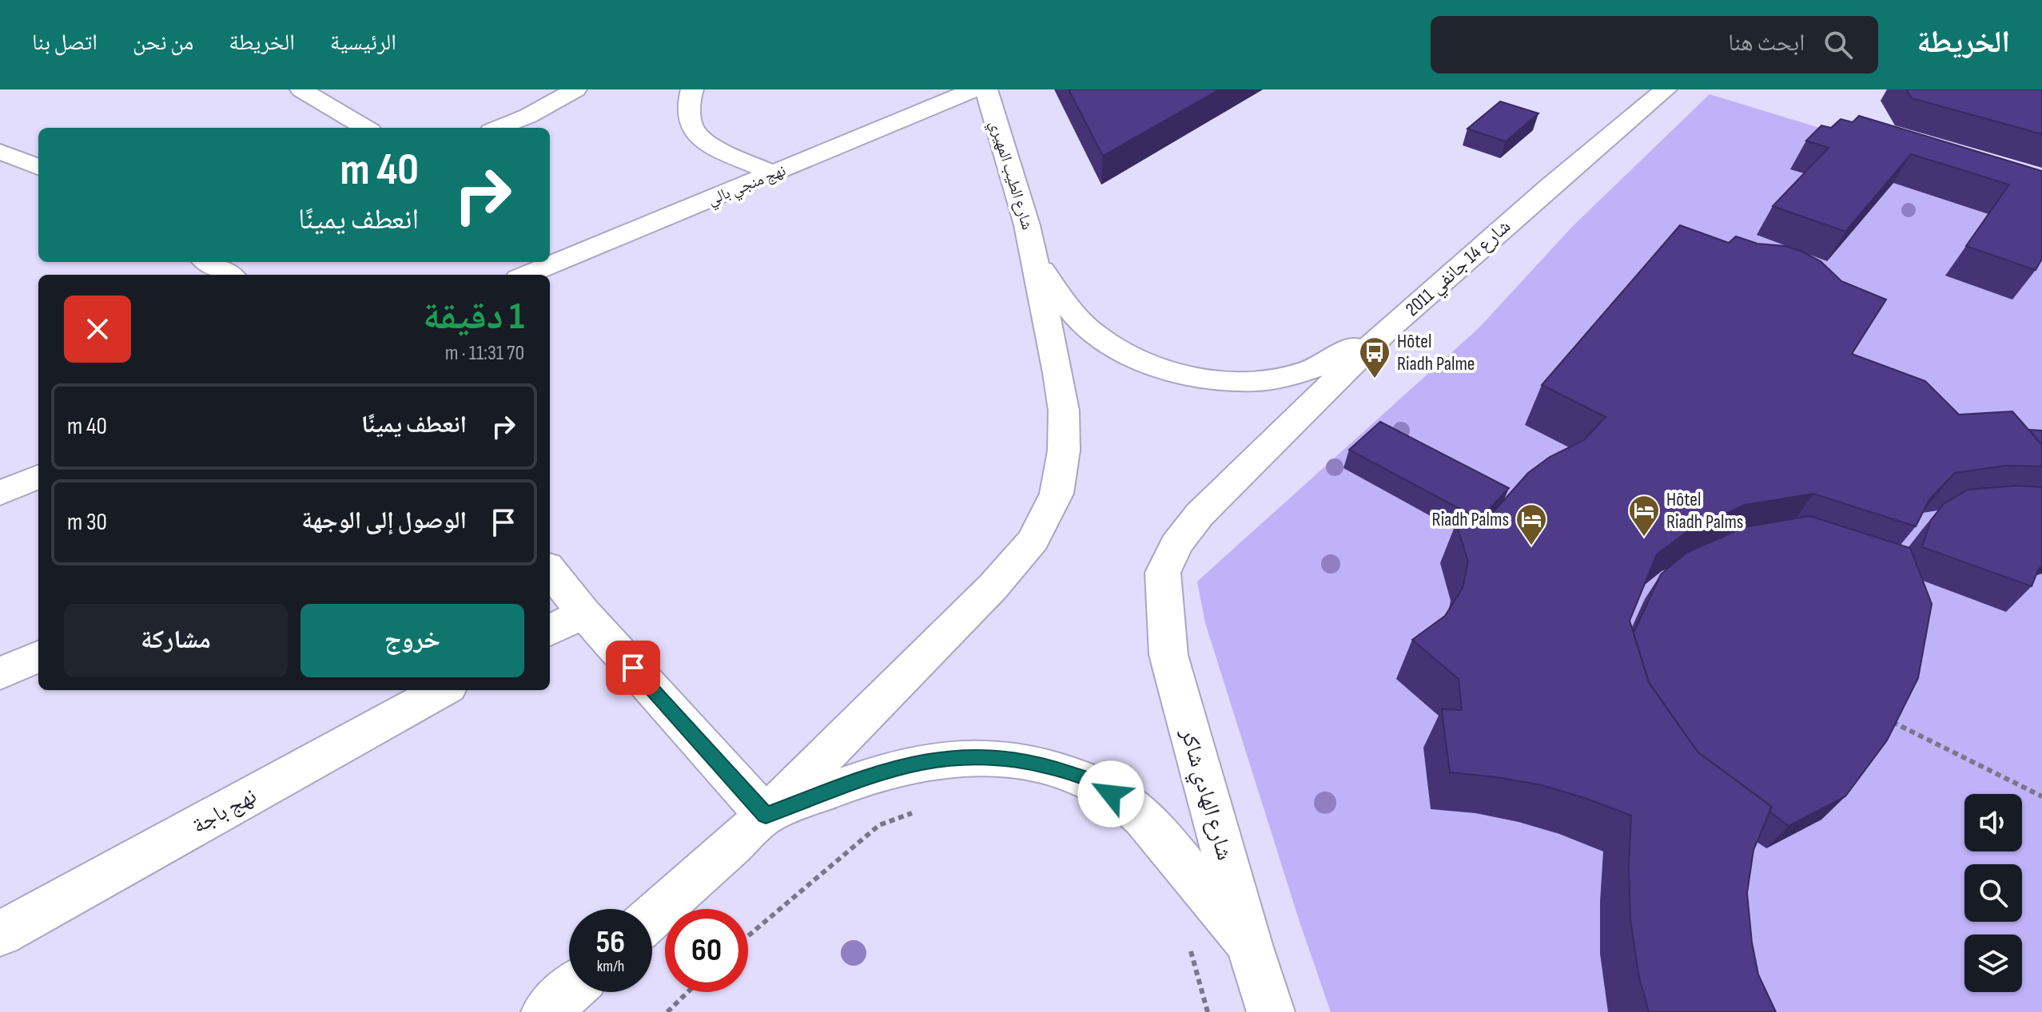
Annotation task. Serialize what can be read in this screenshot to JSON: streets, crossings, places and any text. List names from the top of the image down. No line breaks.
{"streets":{"main road":["شارع الطيب المهيري","نهج منجي بالي","شارع 14 جانفي 2011","شارع الهادي شاكر","نهج باجة"]},"crossings":[["شارع 14 جانفي 2011","شارع الهادي شاكر"]],"places":{"bus stop":["Hôtel Riadh Palme"],"hotel":["Hôtel Riadh Palms","Riadh Palms"]},"page":{"header":"الخريطة","search":"ابحث هنا","nav":["الرئيسية","الخريطة","من نحن","اتصل بنا"],"turn":["40 m","انعطف يمينًا"],"heading":["1 دقيقة","70 m · 11:31"],"list":[{"name":"انعطف يمينًا","value":"40 m"},{"name":"الوصول إلى الوجهة","value":"30 m"}],"buttons":["خروج","مشاركة"],"speed":"56 km/h","limit":"60"}}
